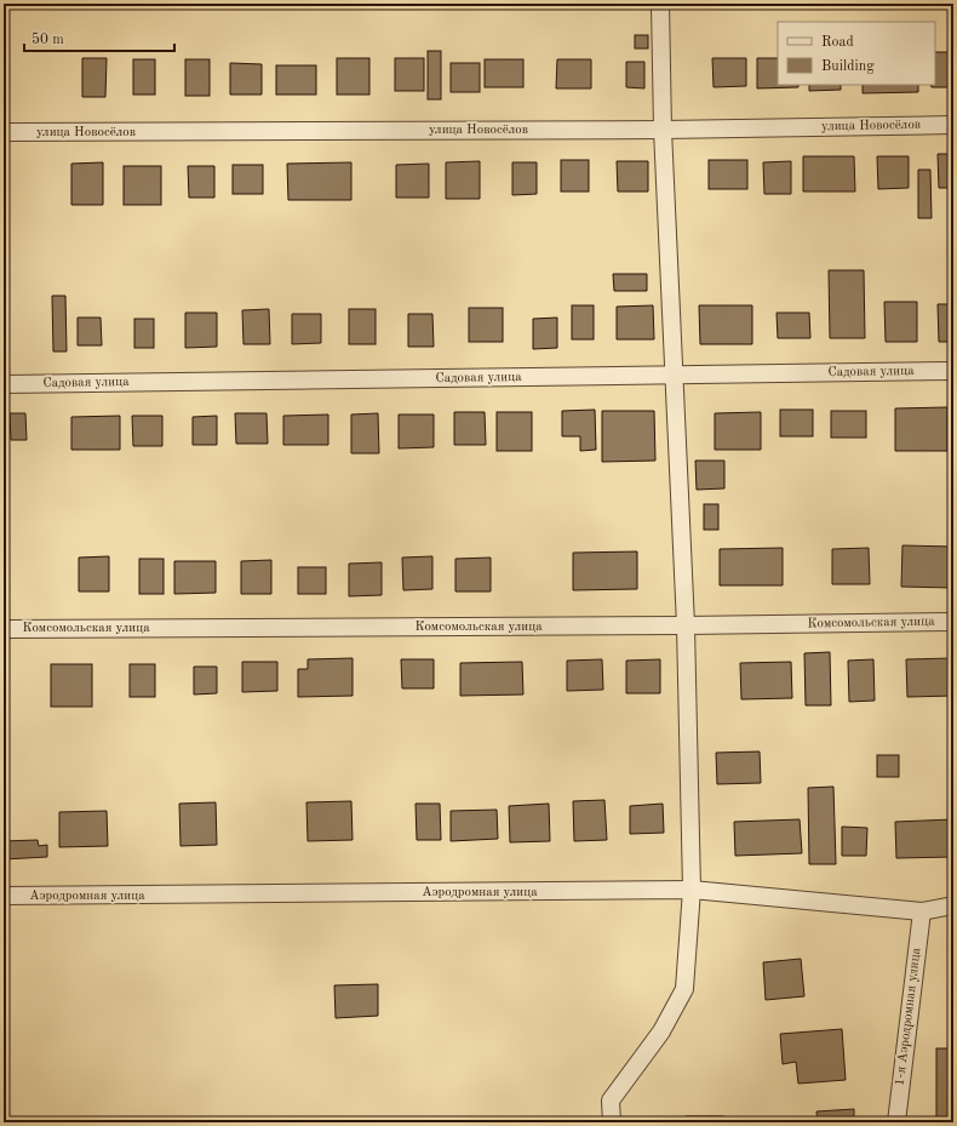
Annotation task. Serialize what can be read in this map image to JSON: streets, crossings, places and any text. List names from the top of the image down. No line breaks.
{"streets":{"street":["улица Новосёлов","Садовая улица","Комсомольская улица","Аэродромная улица","1-я Аэродромная улица"]},"crossings":[["Аэродромная улица","1-я Аэродромная улица"]],"legend":["Road","Building"],"scale_bar":"50 m"}
